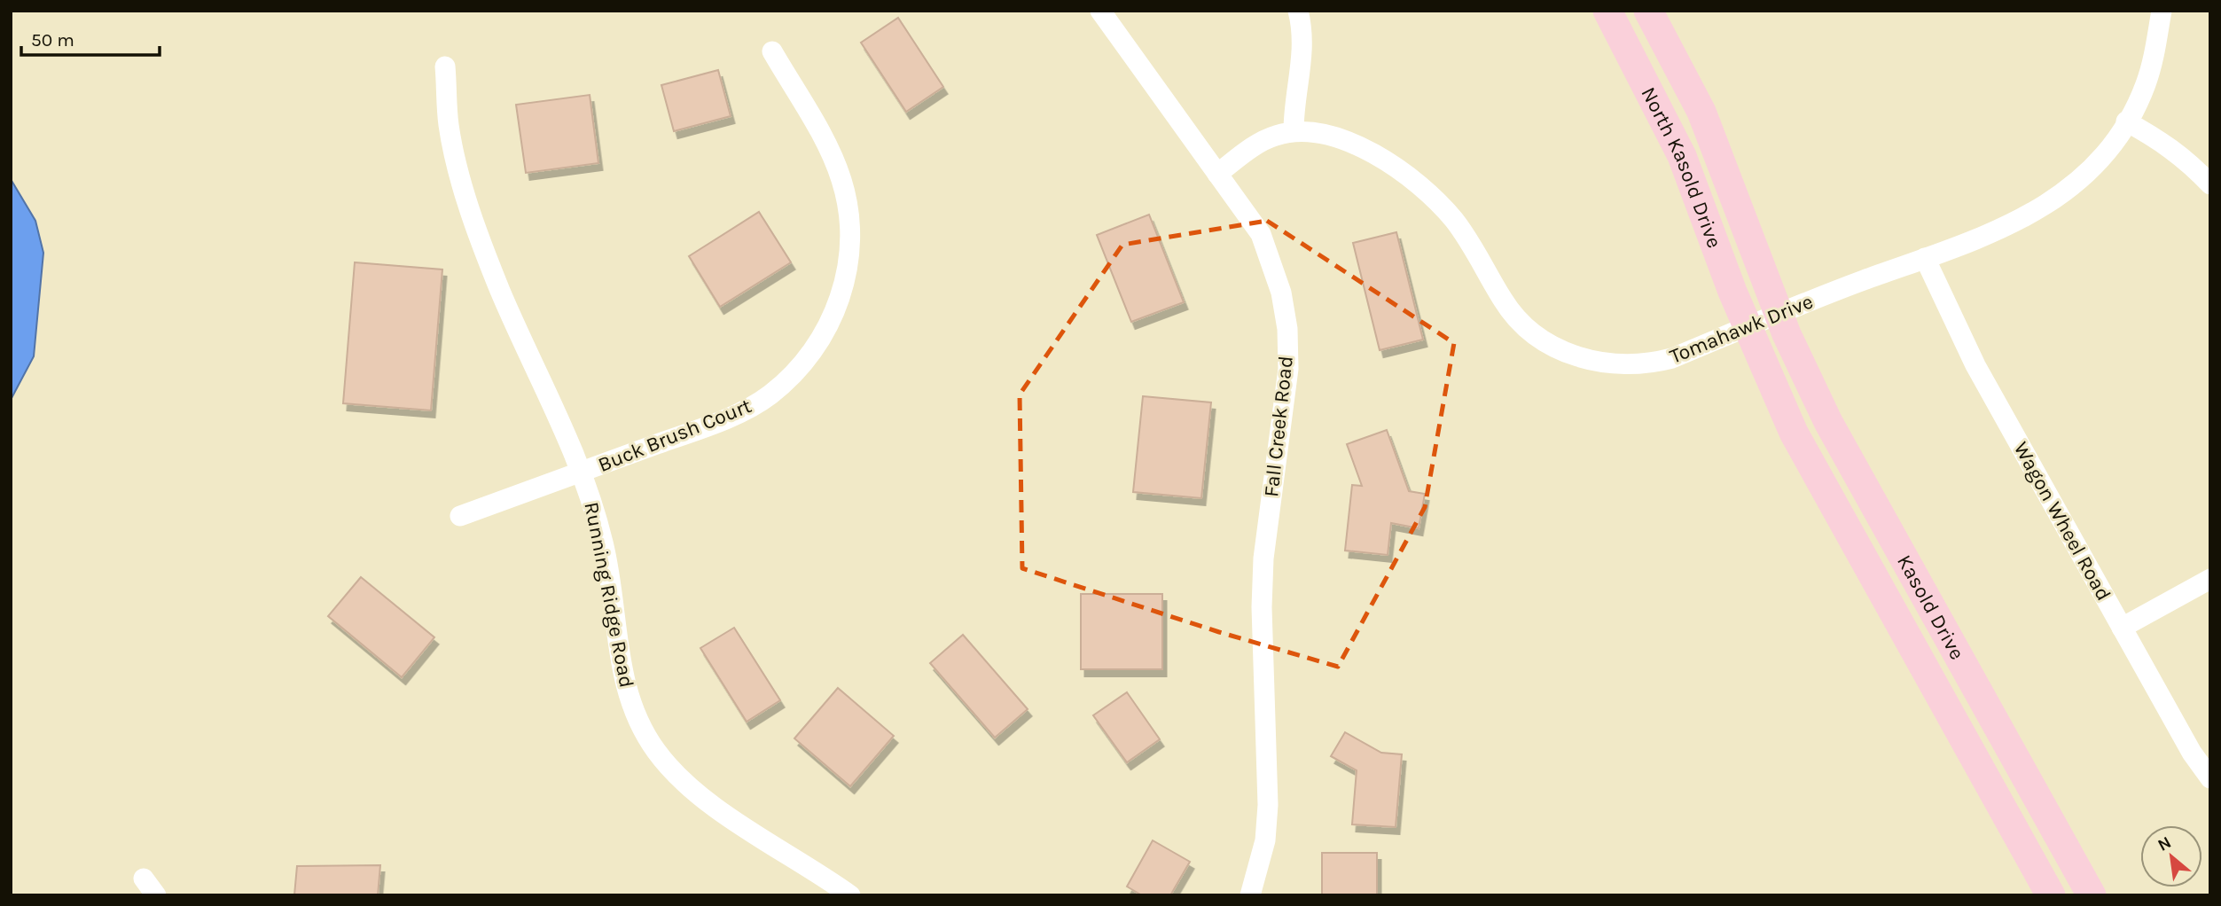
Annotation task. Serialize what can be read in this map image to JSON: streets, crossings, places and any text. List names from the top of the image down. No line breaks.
{"streets":{"main road":["North Kasold Drive","Kasold Drive"],"street":["Tomahawk Drive","Fall Creek Road","Buck Brush Court","Wagon Wheel Road","Running Ridge Road"]},"crossings":[["North Kasold Drive","Tomahawk Drive"],["North Kasold Drive","Kasold Drive"],["Tomahawk Drive","Fall Creek Road"],["Tomahawk Drive","Wagon Wheel Road"],["Tomahawk Drive","Kasold Drive"],["Buck Brush Court","Running Ridge Road"]],"scale_bar":"50 m","north":"top left"}
